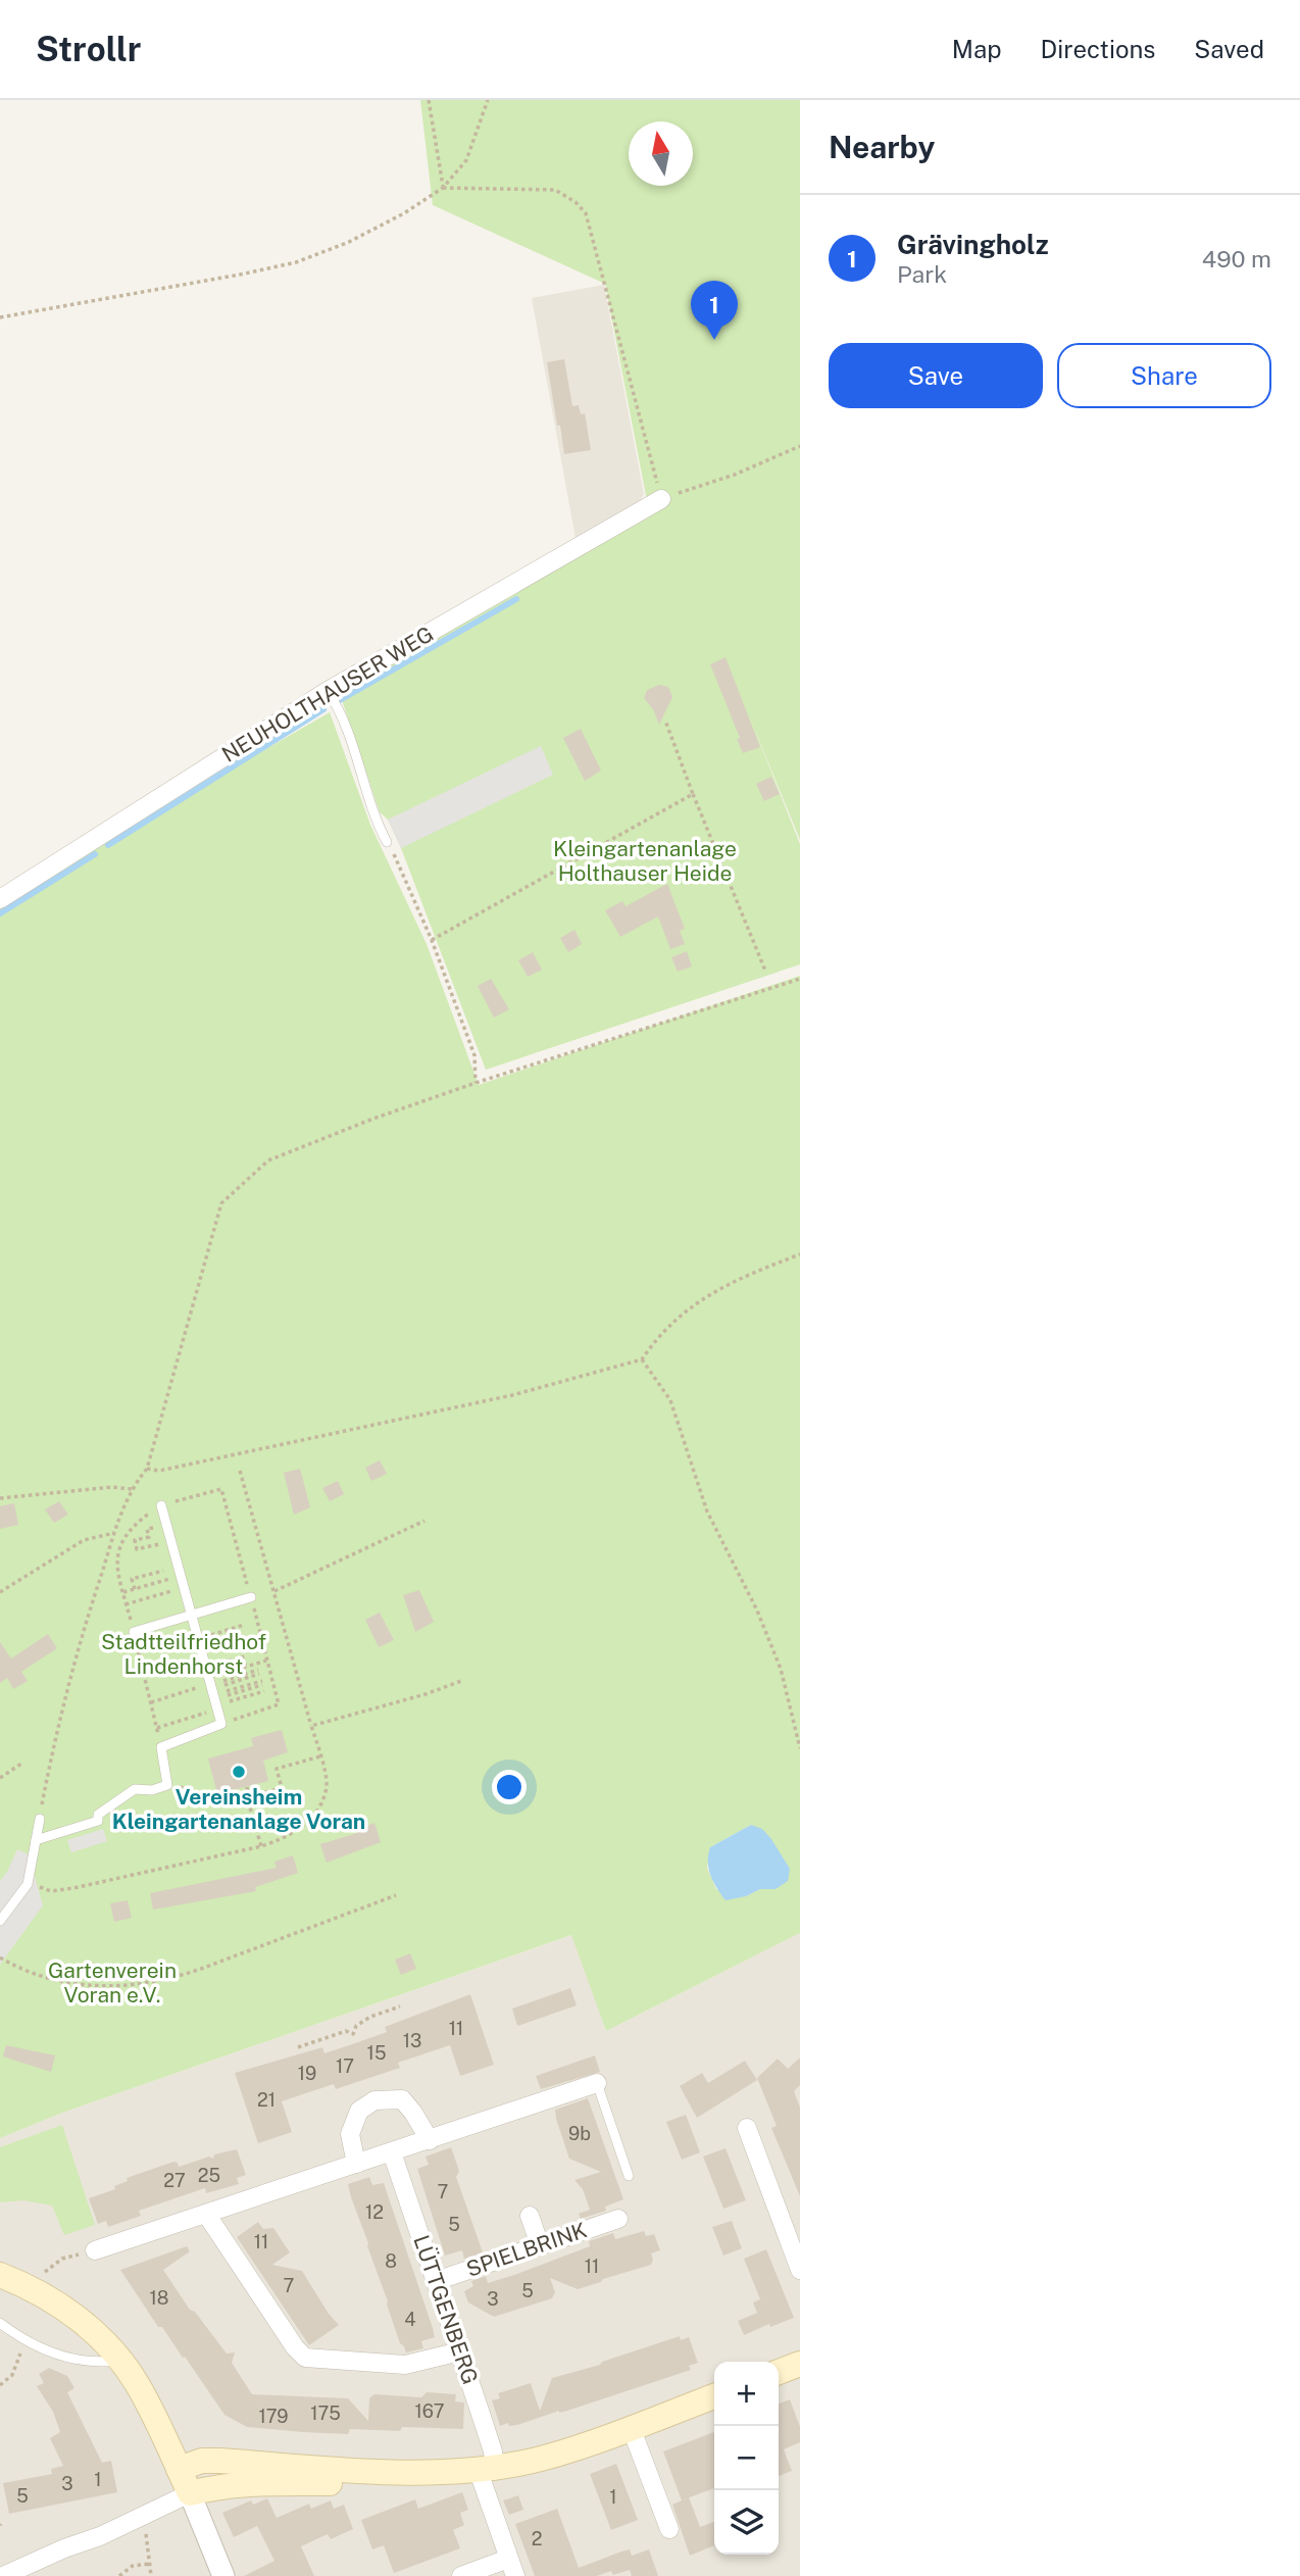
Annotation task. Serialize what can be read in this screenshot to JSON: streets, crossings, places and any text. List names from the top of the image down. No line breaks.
{"streets":{"street":["NEUHOLTHAUSER WEG","SPIELBRINK","LÜTTGENBERG"]},"crossings":[["SPIELBRINK","LÜTTGENBERG"]],"parks":["Kleingartenanlage Holthauser Heide","Stadtteilfriedhof Lindenhorst","Gartenverein Voran e.V."],"places":["Vereinsheim Kleingartenanlage Voran"],"house_numbers":["11","13","15","17","19","21","9b","25","27","7","12","5","11","8","11","7","5","18","3","4","167","175","179","1","3","5","1","2"],"north":"top","page":{"header":"Strollr","nav":["Map","Directions","Saved"],"heading":"Nearby","list":[{"mark":"1","name":"Grävingholz","note":"Park","value":"490 m"}],"pins":"1","buttons":["Save","Share"],"map_buttons":["+","−"]}}
